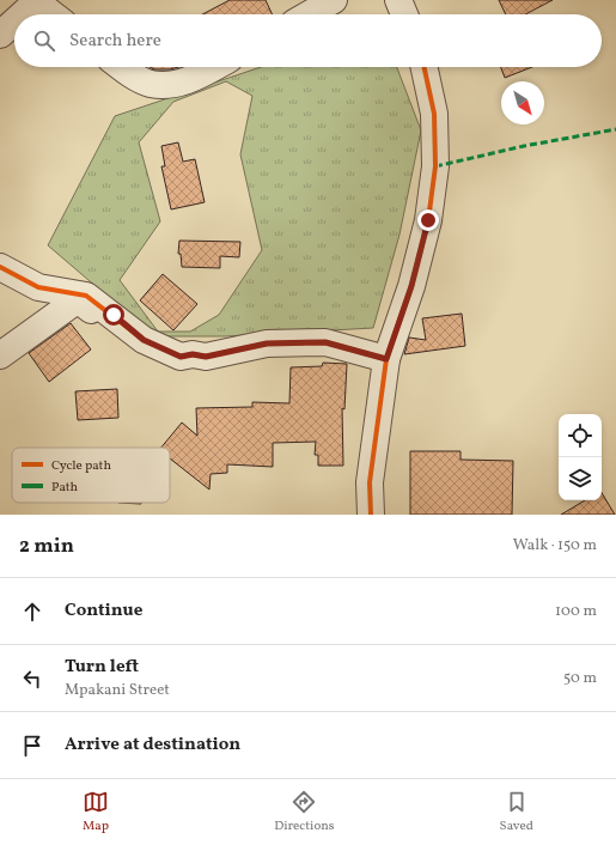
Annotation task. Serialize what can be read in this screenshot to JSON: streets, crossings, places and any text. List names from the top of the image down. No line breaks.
{"legend":["Cycle path","Path"],"north":"bottom right","page":{"search":"Search here","heading":["2 min","Walk · 150 m"],"list":[["Continue","100 m"],["Turn left","Mpakani Street","50 m"],"Arrive at destination"],"nav":["Map","Directions","Saved"]}}
